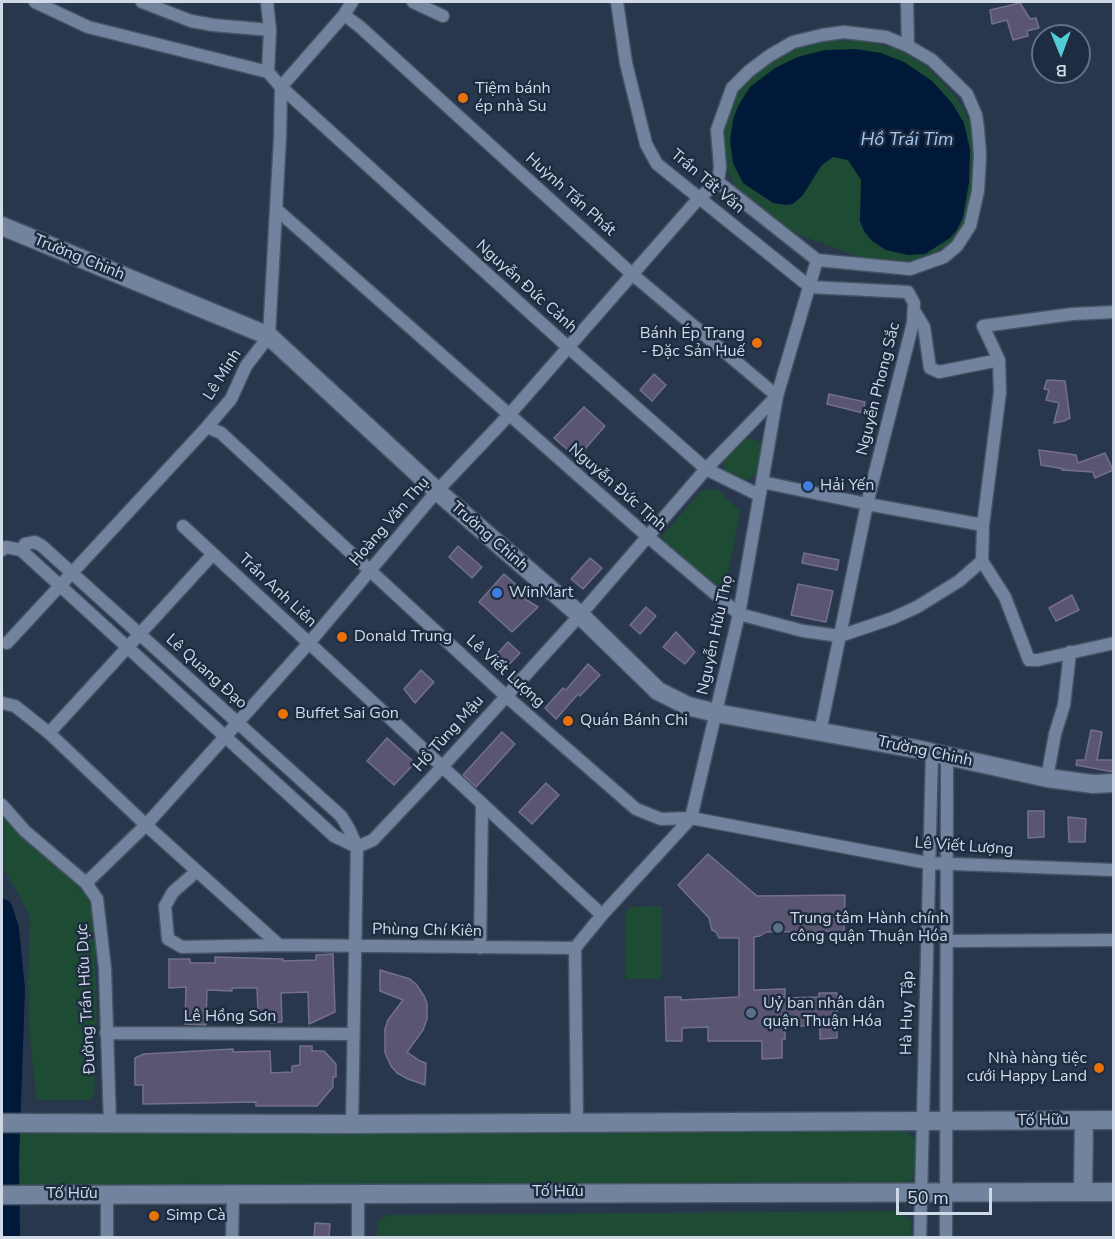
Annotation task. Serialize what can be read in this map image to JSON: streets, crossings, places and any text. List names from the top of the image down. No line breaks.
{"streets":{"main road":["Trường Chinh","Tố Hữu"],"street":["Trần Tất Văn","Huỳnh Tấn Phát","Nguyễn Đức Cảnh","Lê Minh","Nguyễn Phong Sắc","Nguyễn Đức Tịnh","Hoàng Văn Thụ","Trần Anh Liên","Nguyễn Hữu Thọ","Lê Quang Đạo","Lê Viết Lượng","Hồ Tùng Mậu","Phùng Chí Kiên","Đường Trần Hữu Dực","Hà Huy Tập","Lê Hồng Sơn"]},"crossings":[["Trần Tất Văn","Hoàng Văn Thụ"],["Trần Tất Văn","Nguyễn Hữu Thọ"],["Huỳnh Tấn Phát","Hoàng Văn Thụ"],["Huỳnh Tấn Phát","Nguyễn Hữu Thọ"],["Huỳnh Tấn Phát","Hồ Tùng Mậu"],["Trường Chinh","Lê Minh"],["Trường Chinh","Nguyễn Phong Sắc"],["Trường Chinh","Hoàng Văn Thụ"],["Trường Chinh","Nguyễn Hữu Thọ"],["Trường Chinh","Hồ Tùng Mậu"],["Trường Chinh","Hà Huy Tập"],["Nguyễn Đức Cảnh","Hoàng Văn Thụ"],["Nguyễn Đức Cảnh","Nguyễn Hữu Thọ"],["Nguyễn Đức Cảnh","Hồ Tùng Mậu"],["Lê Minh","Lê Quang Đạo"],["Lê Minh","Lê Viết Lượng"],["Nguyễn Phong Sắc","Nguyễn Đức Tịnh"],["Nguyễn Đức Tịnh","Hoàng Văn Thụ"],["Nguyễn Đức Tịnh","Nguyễn Hữu Thọ"],["Nguyễn Đức Tịnh","Hồ Tùng Mậu"],["Hoàng Văn Thụ","Trần Anh Liên"],["Hoàng Văn Thụ","Lê Quang Đạo"],["Hoàng Văn Thụ","Lê Viết Lượng"],["Hoàng Văn Thụ","Đường Trần Hữu Dực"],["Trần Anh Liên","Nguyễn Hữu Thọ"],["Trần Anh Liên","Lê Quang Đạo"],["Trần Anh Liên","Hồ Tùng Mậu"],["Nguyễn Hữu Thọ","Lê Viết Lượng"],["Nguyễn Hữu Thọ","Hồ Tùng Mậu"],["Nguyễn Hữu Thọ","Phùng Chí Kiên"],["Lê Quang Đạo","Hồ Tùng Mậu"],["Lê Quang Đạo","Phùng Chí Kiên"],["Lê Quang Đạo","Lê Hồng Sơn"],["Lê Quang Đạo","Tố Hữu"],["Lê Viết Lượng","Hồ Tùng Mậu"],["Lê Viết Lượng","Hà Huy Tập"],["Đường Trần Hữu Dực","Lê Hồng Sơn"],["Đường Trần Hữu Dực","Tố Hữu"],["Hà Huy Tập","Tố Hữu"]],"water":["Hồ Trái Tim"],"places":["Tiệm bánh ép nhà Su","Bánh Ép Trang - Đặc Sản Huế","Hải Yến","WinMart","Donald Trung","Buffet Sai Gon","Quán Bánh Chi","Trung tâm Hành chính công quận Thuận Hóa","Uỷ ban nhân dân quận Thuận Hóa","Nhà hàng tiệc cưới Happy Land","Simp Cà"],"scale_bar":"50 m","north":"bottom"}
